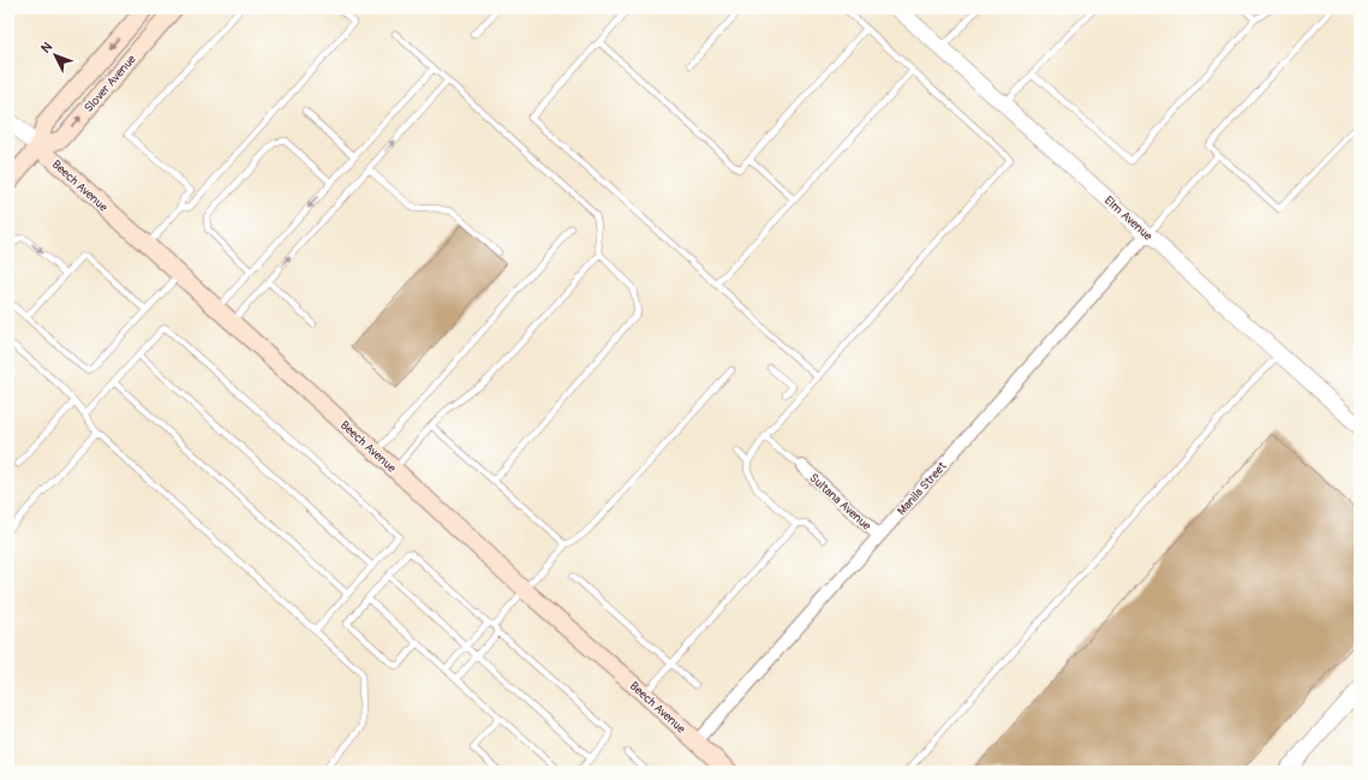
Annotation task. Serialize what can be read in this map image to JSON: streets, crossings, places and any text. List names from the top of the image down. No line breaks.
{"streets":{"main road":["Slover Avenue","Beech Avenue"],"street":["Elm Avenue","Manila Street","Sultana Avenue"]},"crossings":[["Slover Avenue","Beech Avenue"],["Beech Avenue","Manila Street"],["Elm Avenue","Manila Street"],["Manila Street","Sultana Avenue"]],"north":"top left"}
